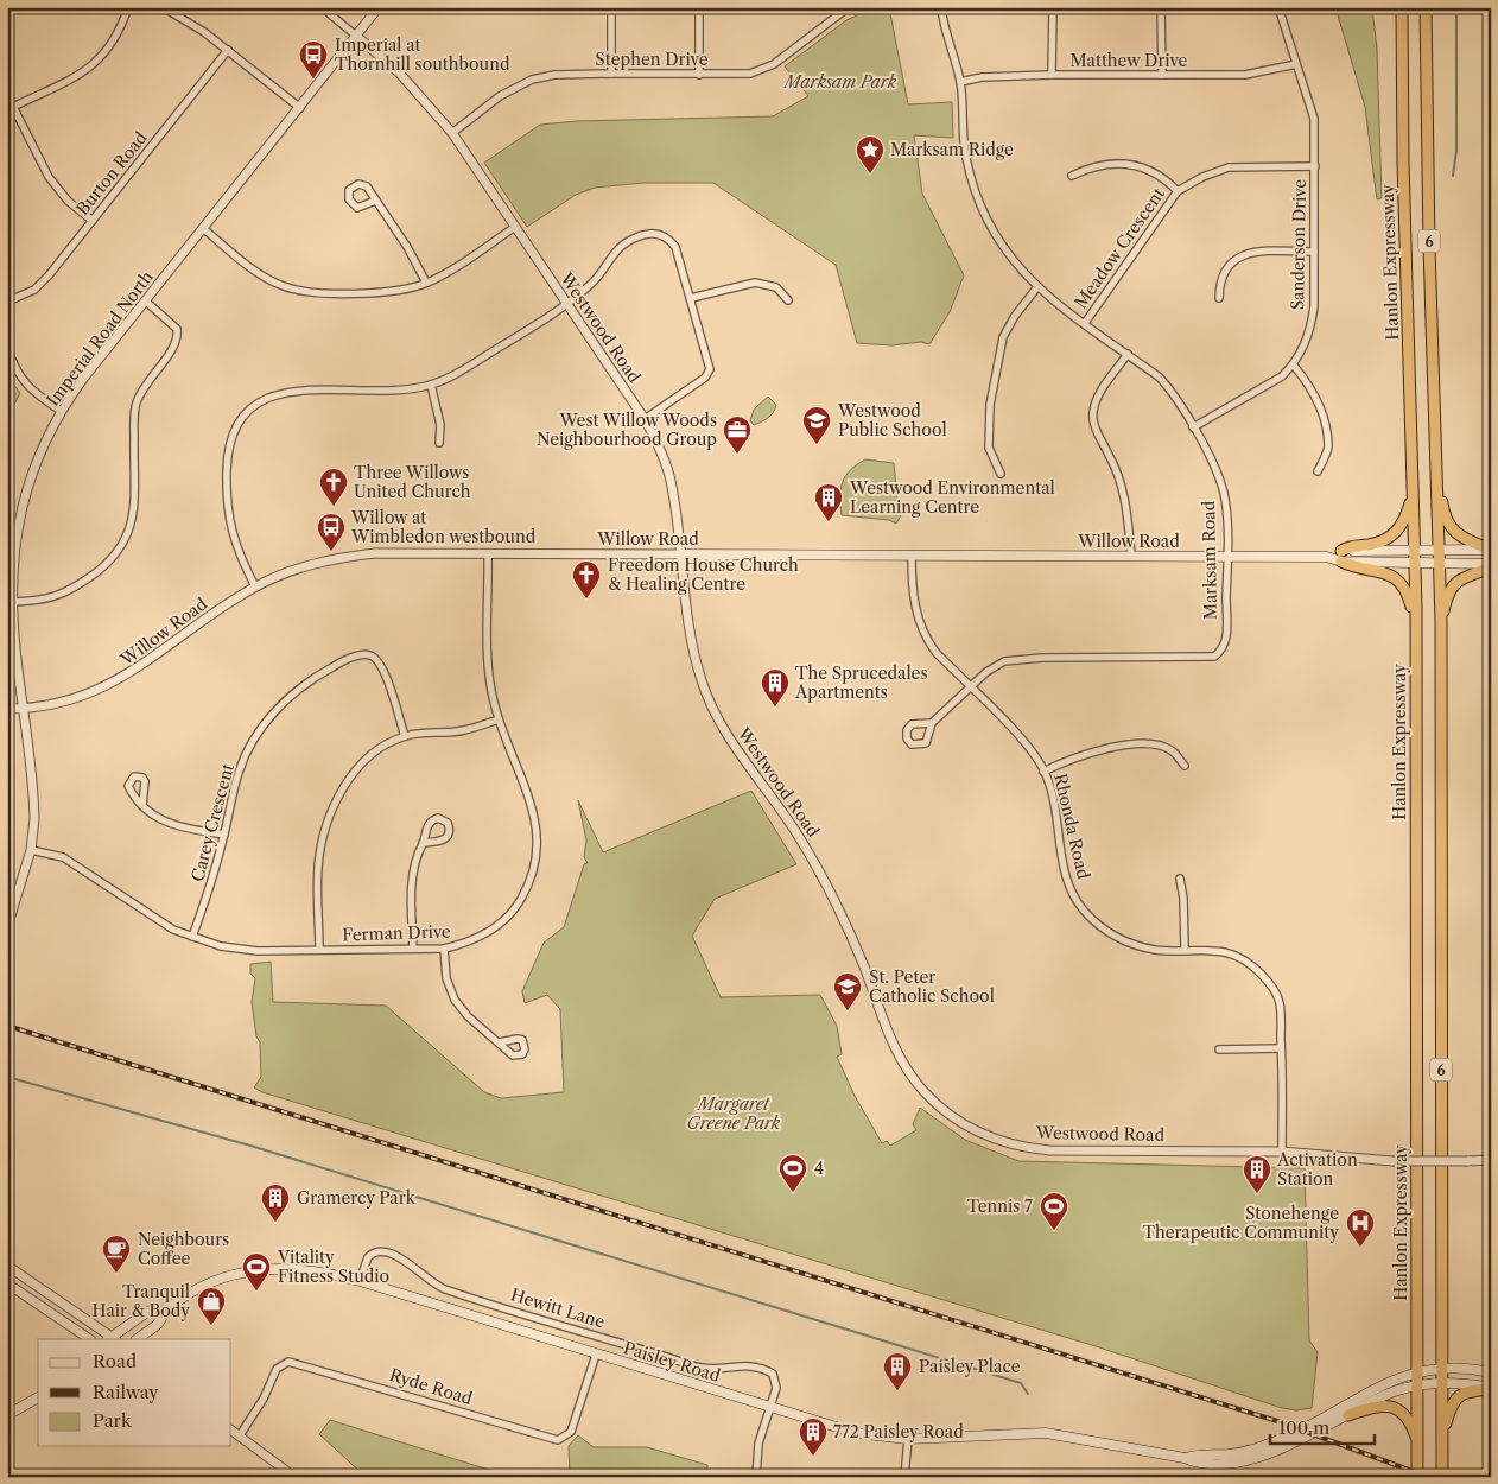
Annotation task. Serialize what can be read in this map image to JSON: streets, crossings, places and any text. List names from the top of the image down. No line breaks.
{"streets":{"highway":["6","Hanlon Expressway"],"main road":["Willow Road","Paisley Road"],"street":["Stephen Drive","Matthew Drive","Burton Road","Sanderson Drive","Meadow Crescent","Westwood Road","Imperial Road North","Marksam Road","Carey Crescent","Rhonda Road","Ferman Drive","Hewitt Lane","Ryde Road"]},"crossings":[["Stephen Drive","Westwood Road"],["Matthew Drive","Sanderson Drive"],["Matthew Drive","Marksam Road"],["6","Willow Road"],["6","Paisley Road"],["Sanderson Drive","Meadow Crescent"],["Sanderson Drive","Marksam Road"],["Meadow Crescent","Marksam Road"],["Hanlon Expressway","Willow Road"],["Hanlon Expressway","Paisley Road"],["Westwood Road","Imperial Road North"],["Westwood Road","Willow Road"],["Westwood Road","Rhonda Road"],["Imperial Road North","Willow Road"],["Imperial Road North","Ferman Drive"],["Willow Road","Marksam Road"],["Willow Road","Rhonda Road"],["Willow Road","Ferman Drive"],["Marksam Road","Rhonda Road"],["Carey Crescent","Ferman Drive"],["Hewitt Lane","Paisley Road"],["Paisley Road","Ryde Road"]],"parks":["Marksam Park","Margaret Greene Park"],"places":{"bus stop":["Imperial at Thornhill southbound","Willow at Wimbledon westbound"],"place":["Marksam Ridge"],"school or university":["Westwood Public School","St. Peter Catholic School"],"office":["West Willow Woods Neighbourhood Group"],"church":["Three Willows United Church","Freedom House Church & Healing Centre"],"building":["Westwood Environmental Learning Centre","The Sprucedales Apartments","Activation Station","Gramercy Park","Paisley Place","772 Paisley Road"],"sports":["4","Tennis 7","Vitality Fitness Studio"],"hospital":["Stonehenge Therapeutic Community"],"cafe":["Neighbours Coffee"],"shop":["Tranquil Hair & Body"]},"legend":["Road","Railway","Park"],"scale_bar":"100 m"}
